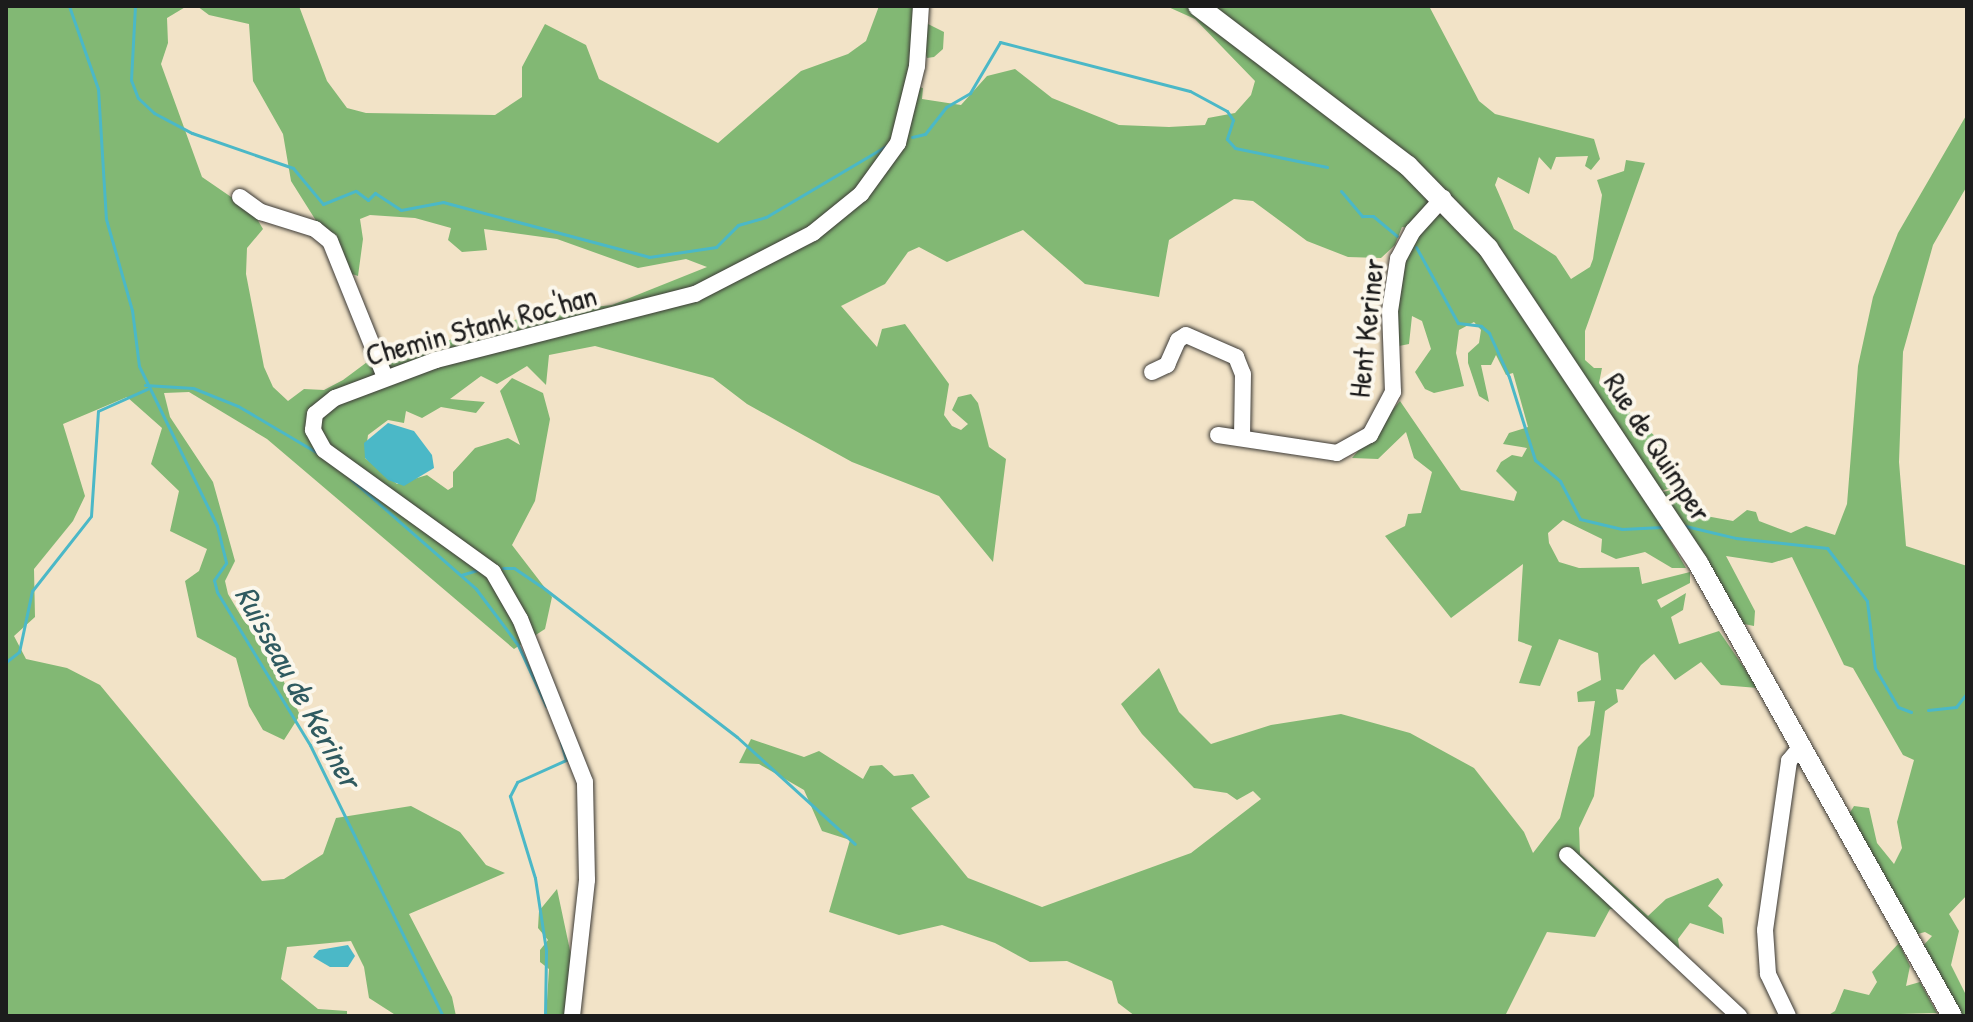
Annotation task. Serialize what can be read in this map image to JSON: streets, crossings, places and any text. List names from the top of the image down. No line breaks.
{"streets":{"main road":["Rue de Quimper"],"street":["Chemin Stank Roc'han","Hent Keriner"]},"crossings":[["Hent Keriner","Rue de Quimper"]],"water":["Ruisseau de Keriner"]}
